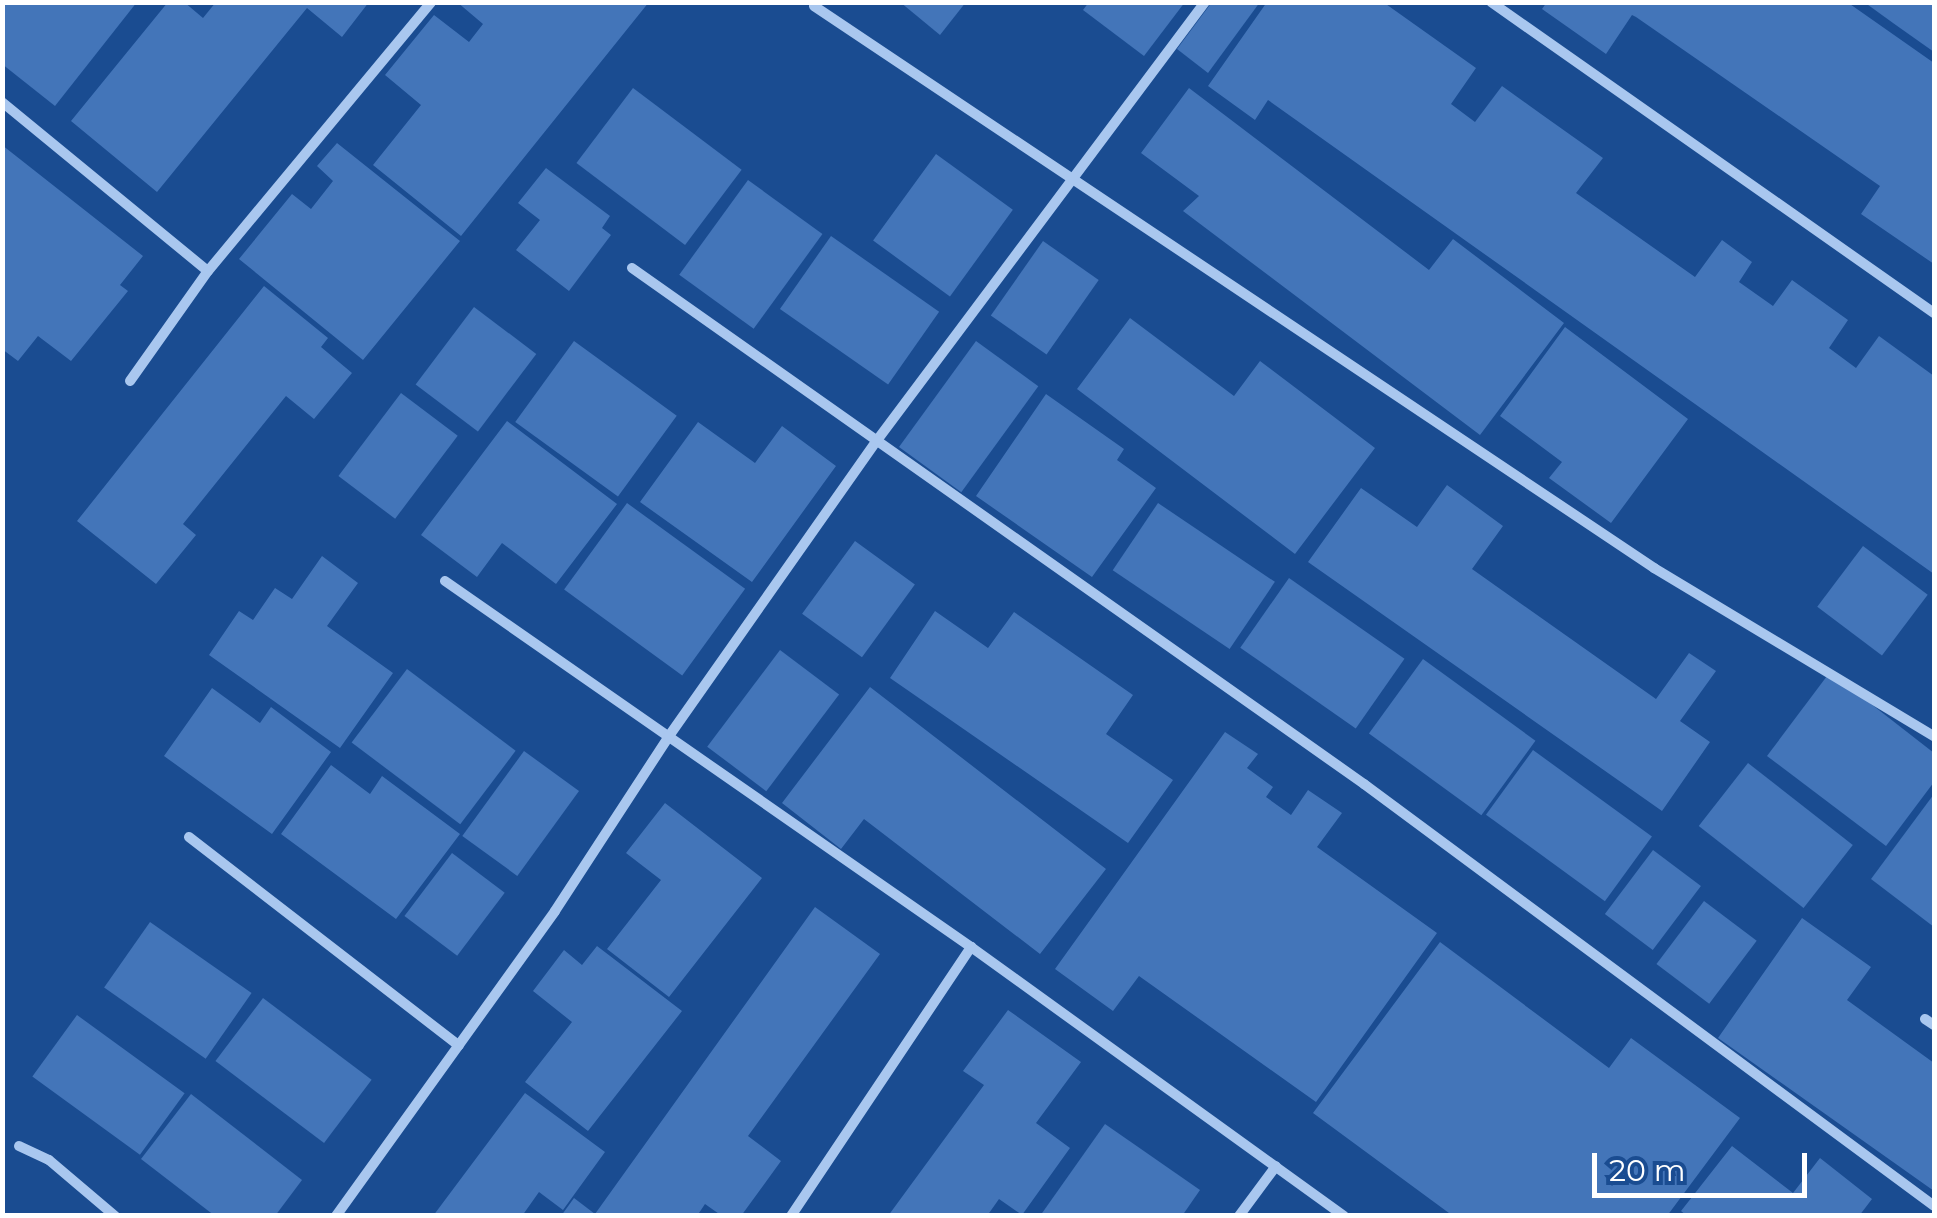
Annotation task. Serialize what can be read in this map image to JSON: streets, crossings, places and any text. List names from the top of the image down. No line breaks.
{"scale_bar":"20 m"}
